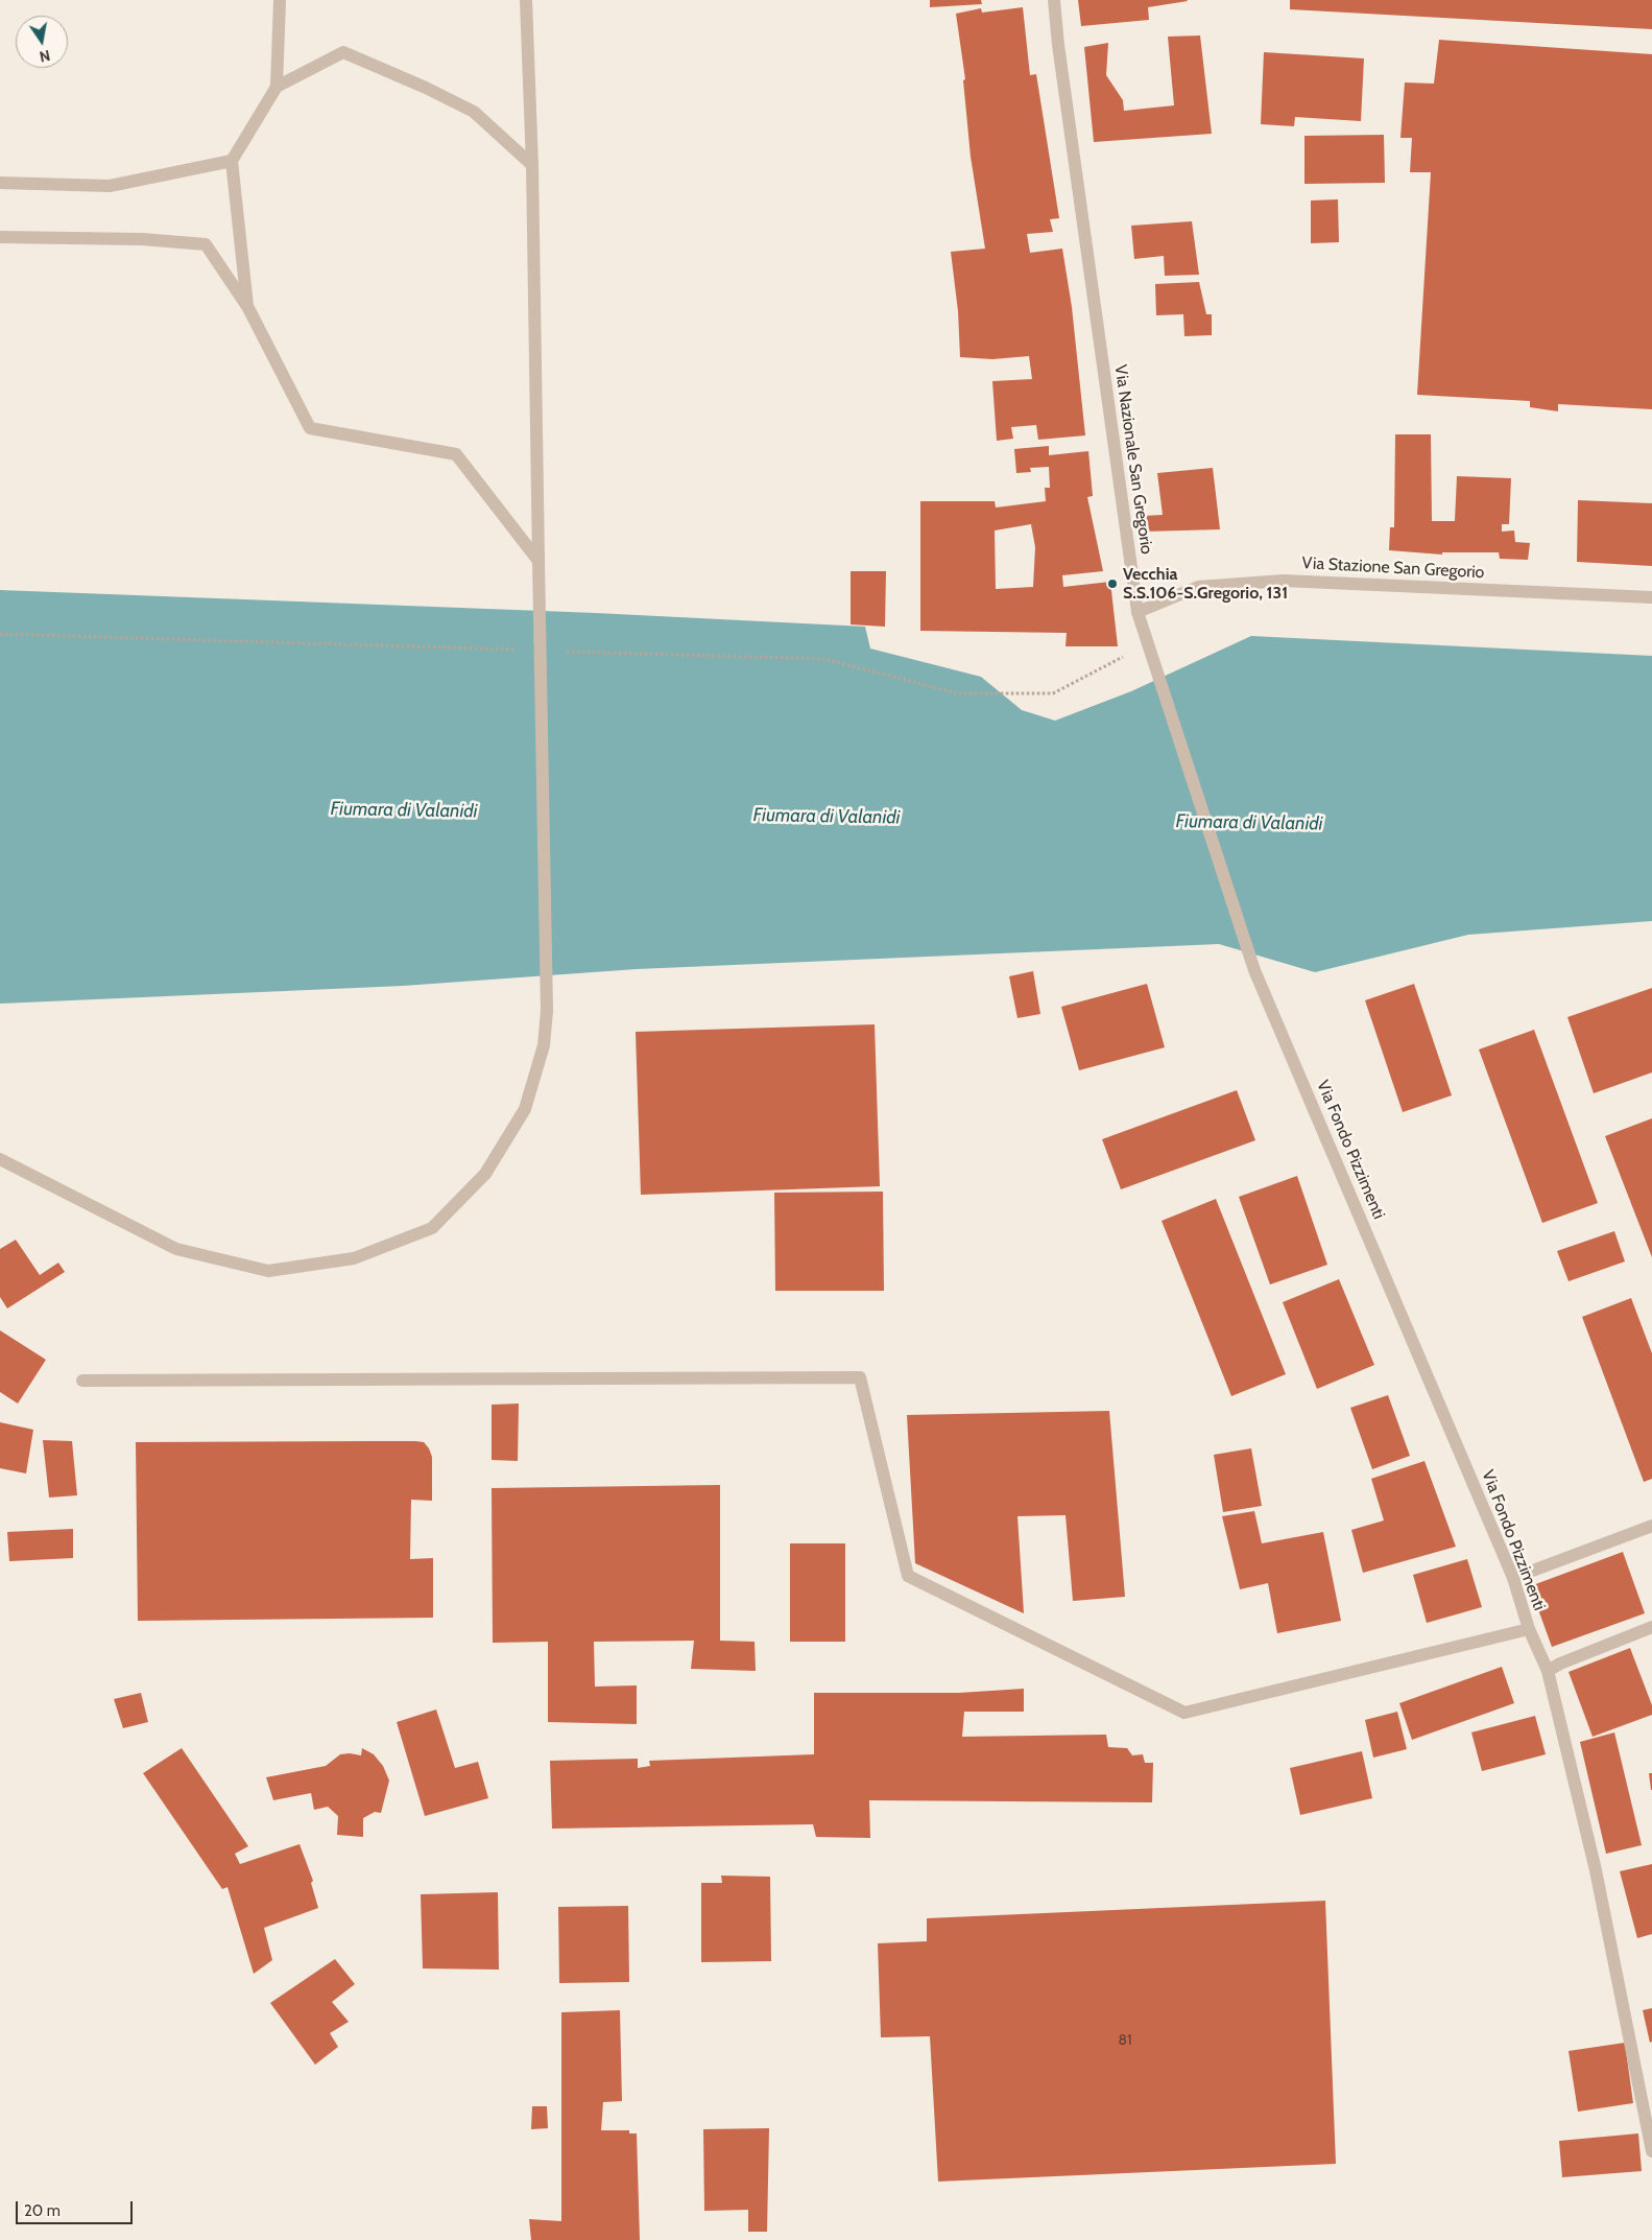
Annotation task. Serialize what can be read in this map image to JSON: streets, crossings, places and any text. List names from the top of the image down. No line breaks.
{"streets":{"street":["Via Nazionale San Gregorio","Via Stazione San Gregorio","Via Fondo Pizzimenti"]},"crossings":[["Via Nazionale San Gregorio","Via Stazione San Gregorio"],["Via Nazionale San Gregorio","Via Fondo Pizzimenti"]],"water":["Fiumara di Valanidi"],"places":["Vecchia S.S.106-S.Gregorio, 131"],"house_numbers":["81"],"scale_bar":"20 m","north":"bottom"}
